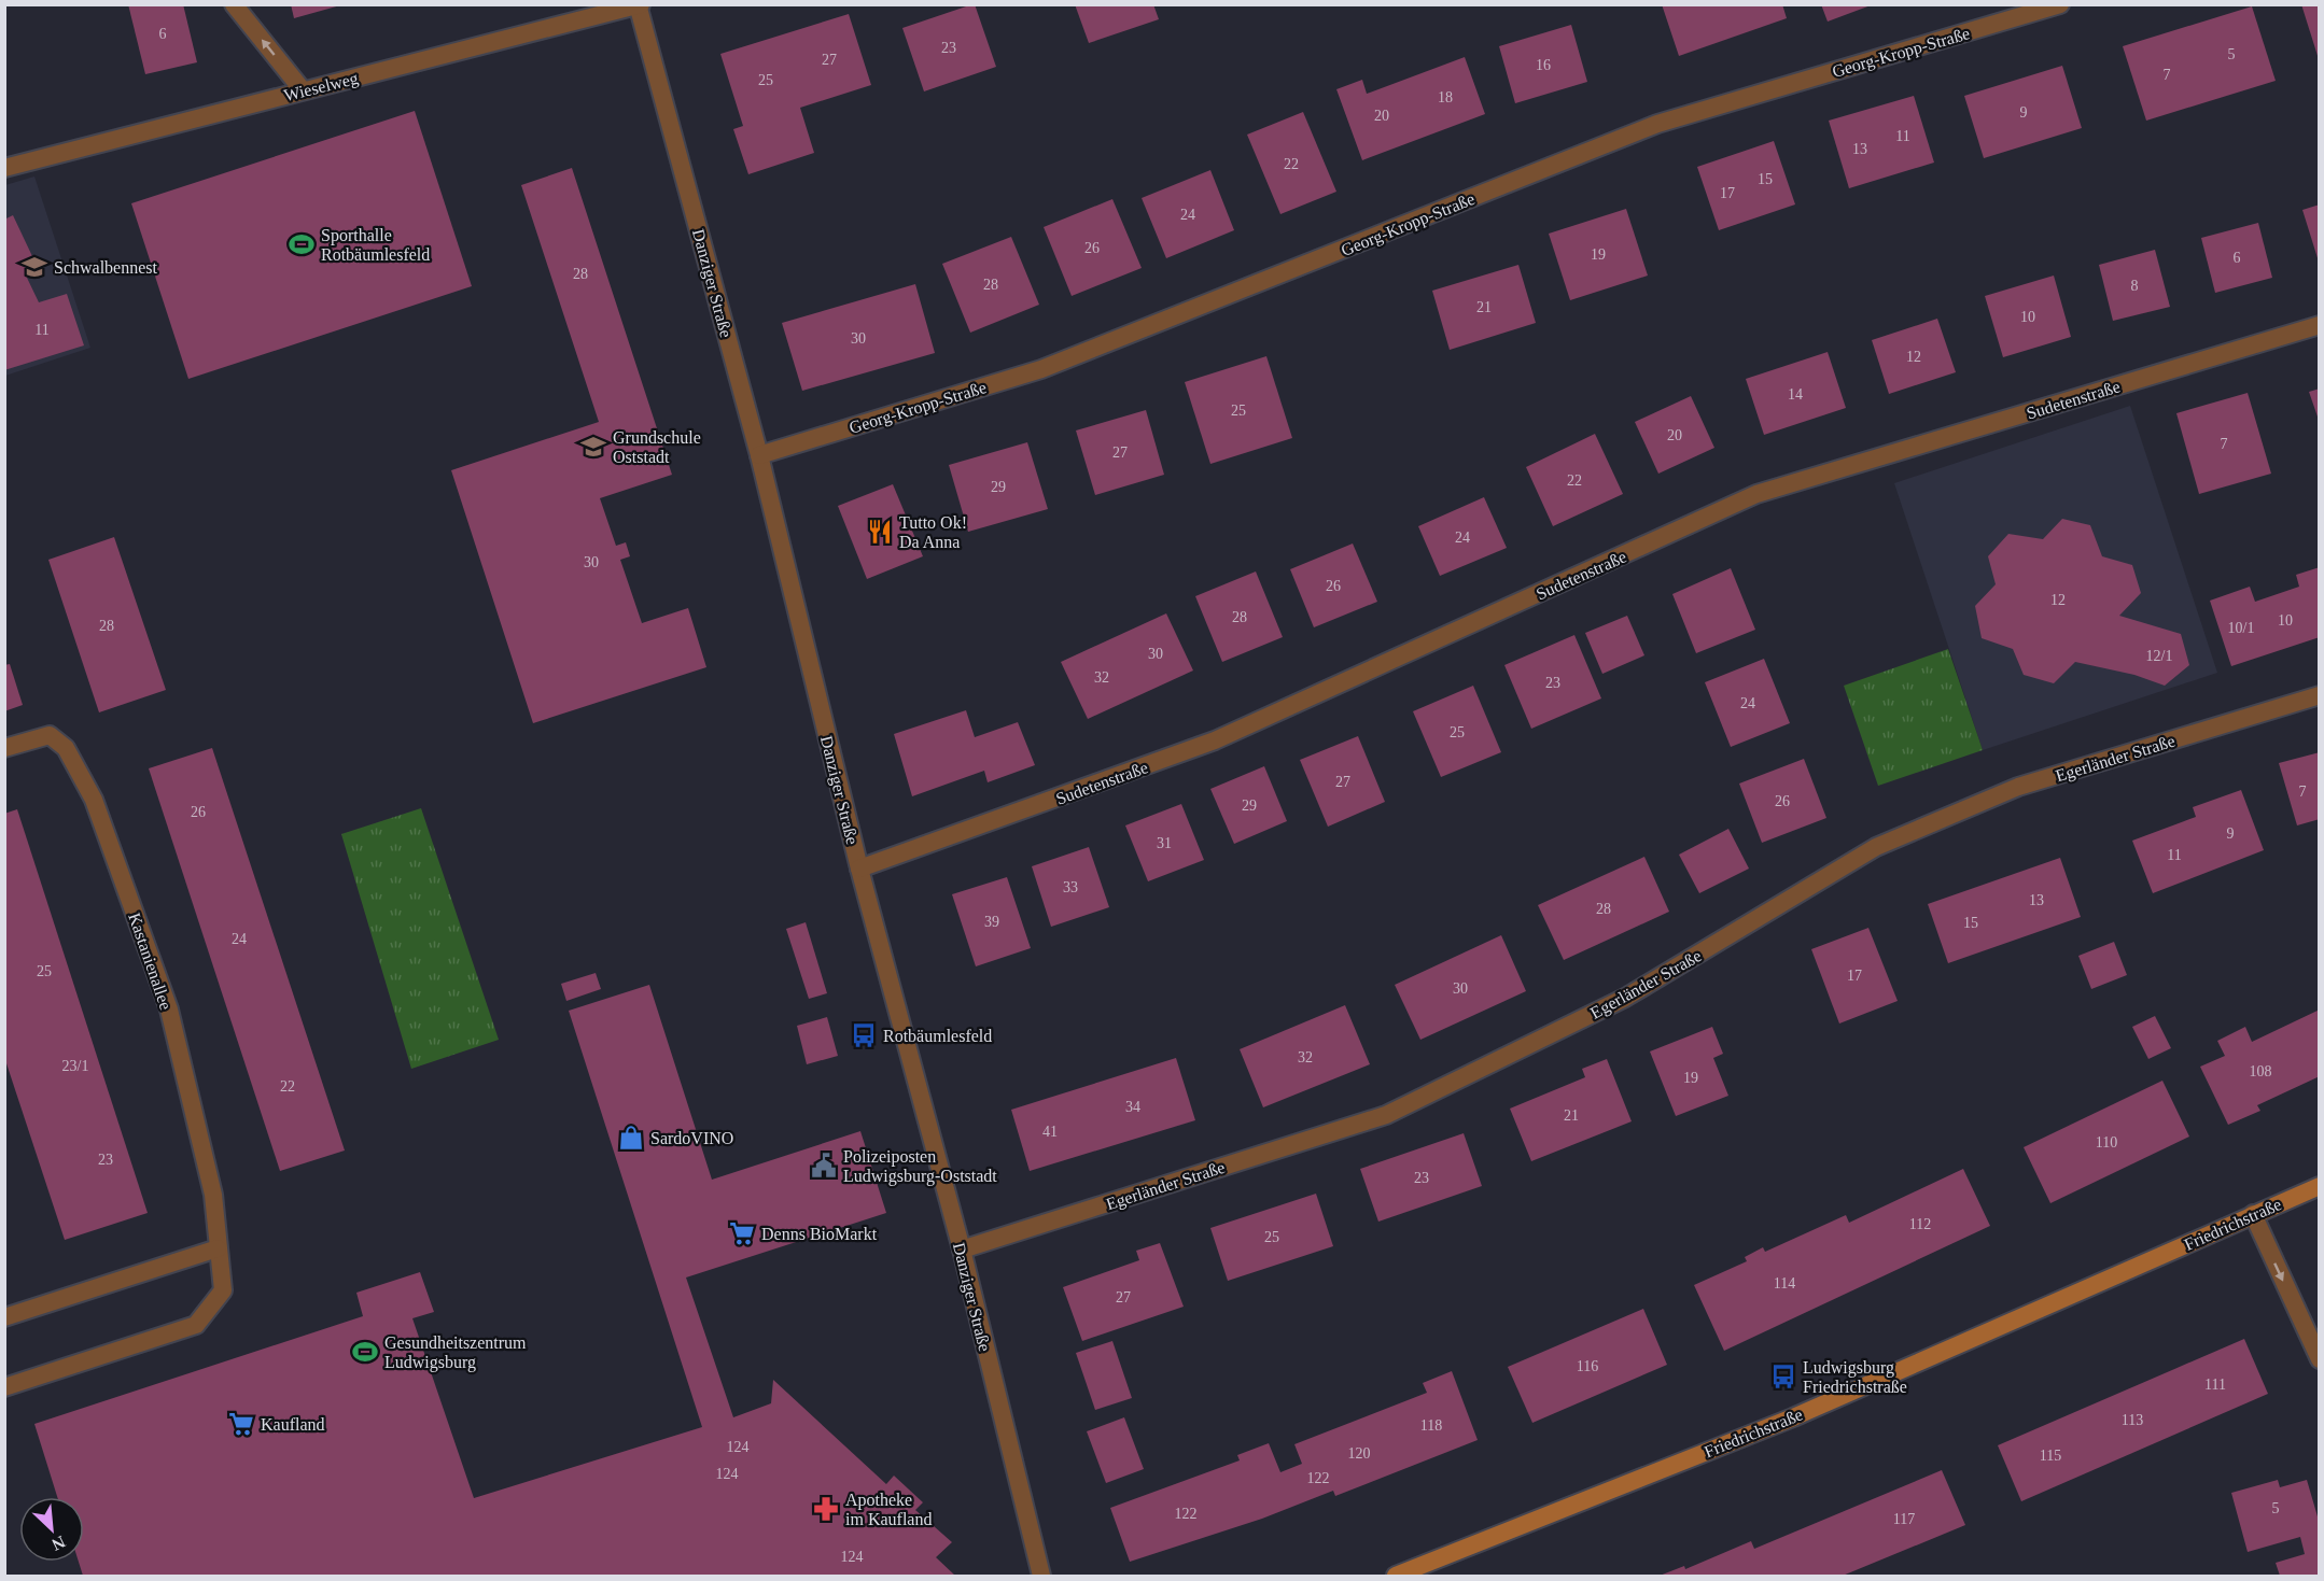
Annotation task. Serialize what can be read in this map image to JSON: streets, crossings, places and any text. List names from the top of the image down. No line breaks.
{"streets":{"main road":["Friedrichstraße"],"street":["Georg-Kropp-Straße","Wieselweg","Danziger Straße","Sudetenstraße","Egerländer Straße","Kastanienallee"]},"crossings":[["Georg-Kropp-Straße","Danziger Straße"],["Wieselweg","Danziger Straße"],["Danziger Straße","Sudetenstraße"],["Danziger Straße","Egerländer Straße"]],"places":{"sports":["Sporthalle Rotbäumlesfeld","Gesundheitszentrum Ludwigsburg"],"school or university":["Schwalbennest","Grundschule Oststadt"],"restaurant":["Tutto Ok! Da Anna"],"bus stop":["Rotbäumlesfeld","Ludwigsburg Friedrichstraße"],"shop":["SardoVINO"],"public building":["Polizeiposten Ludwigsburg-Oststadt"],"supermarket":["Denns BioMarkt","Kaufland"],"pharmacy":["Apotheke im Kaufland"]},"house_numbers":["6","23","5","27","16","7","25","18","9","20","11","13","22","15","17","24","26","19","6","28","28","8","21","10","11","30","12","14","25","20","7","27","22","29","24","30","26","12","28","10","28","10/1","30","12/1","32","23","24","25","27","7","26","29","26","9","31","11","33","13","28","39","15","24","25","17","30","32","23/1","108","19","22","34","21","41","110","23","23","112","25","114","27","116","111","113","118","124","120","115","124","122","5","122","117","124"],"north":"bottom right"}
